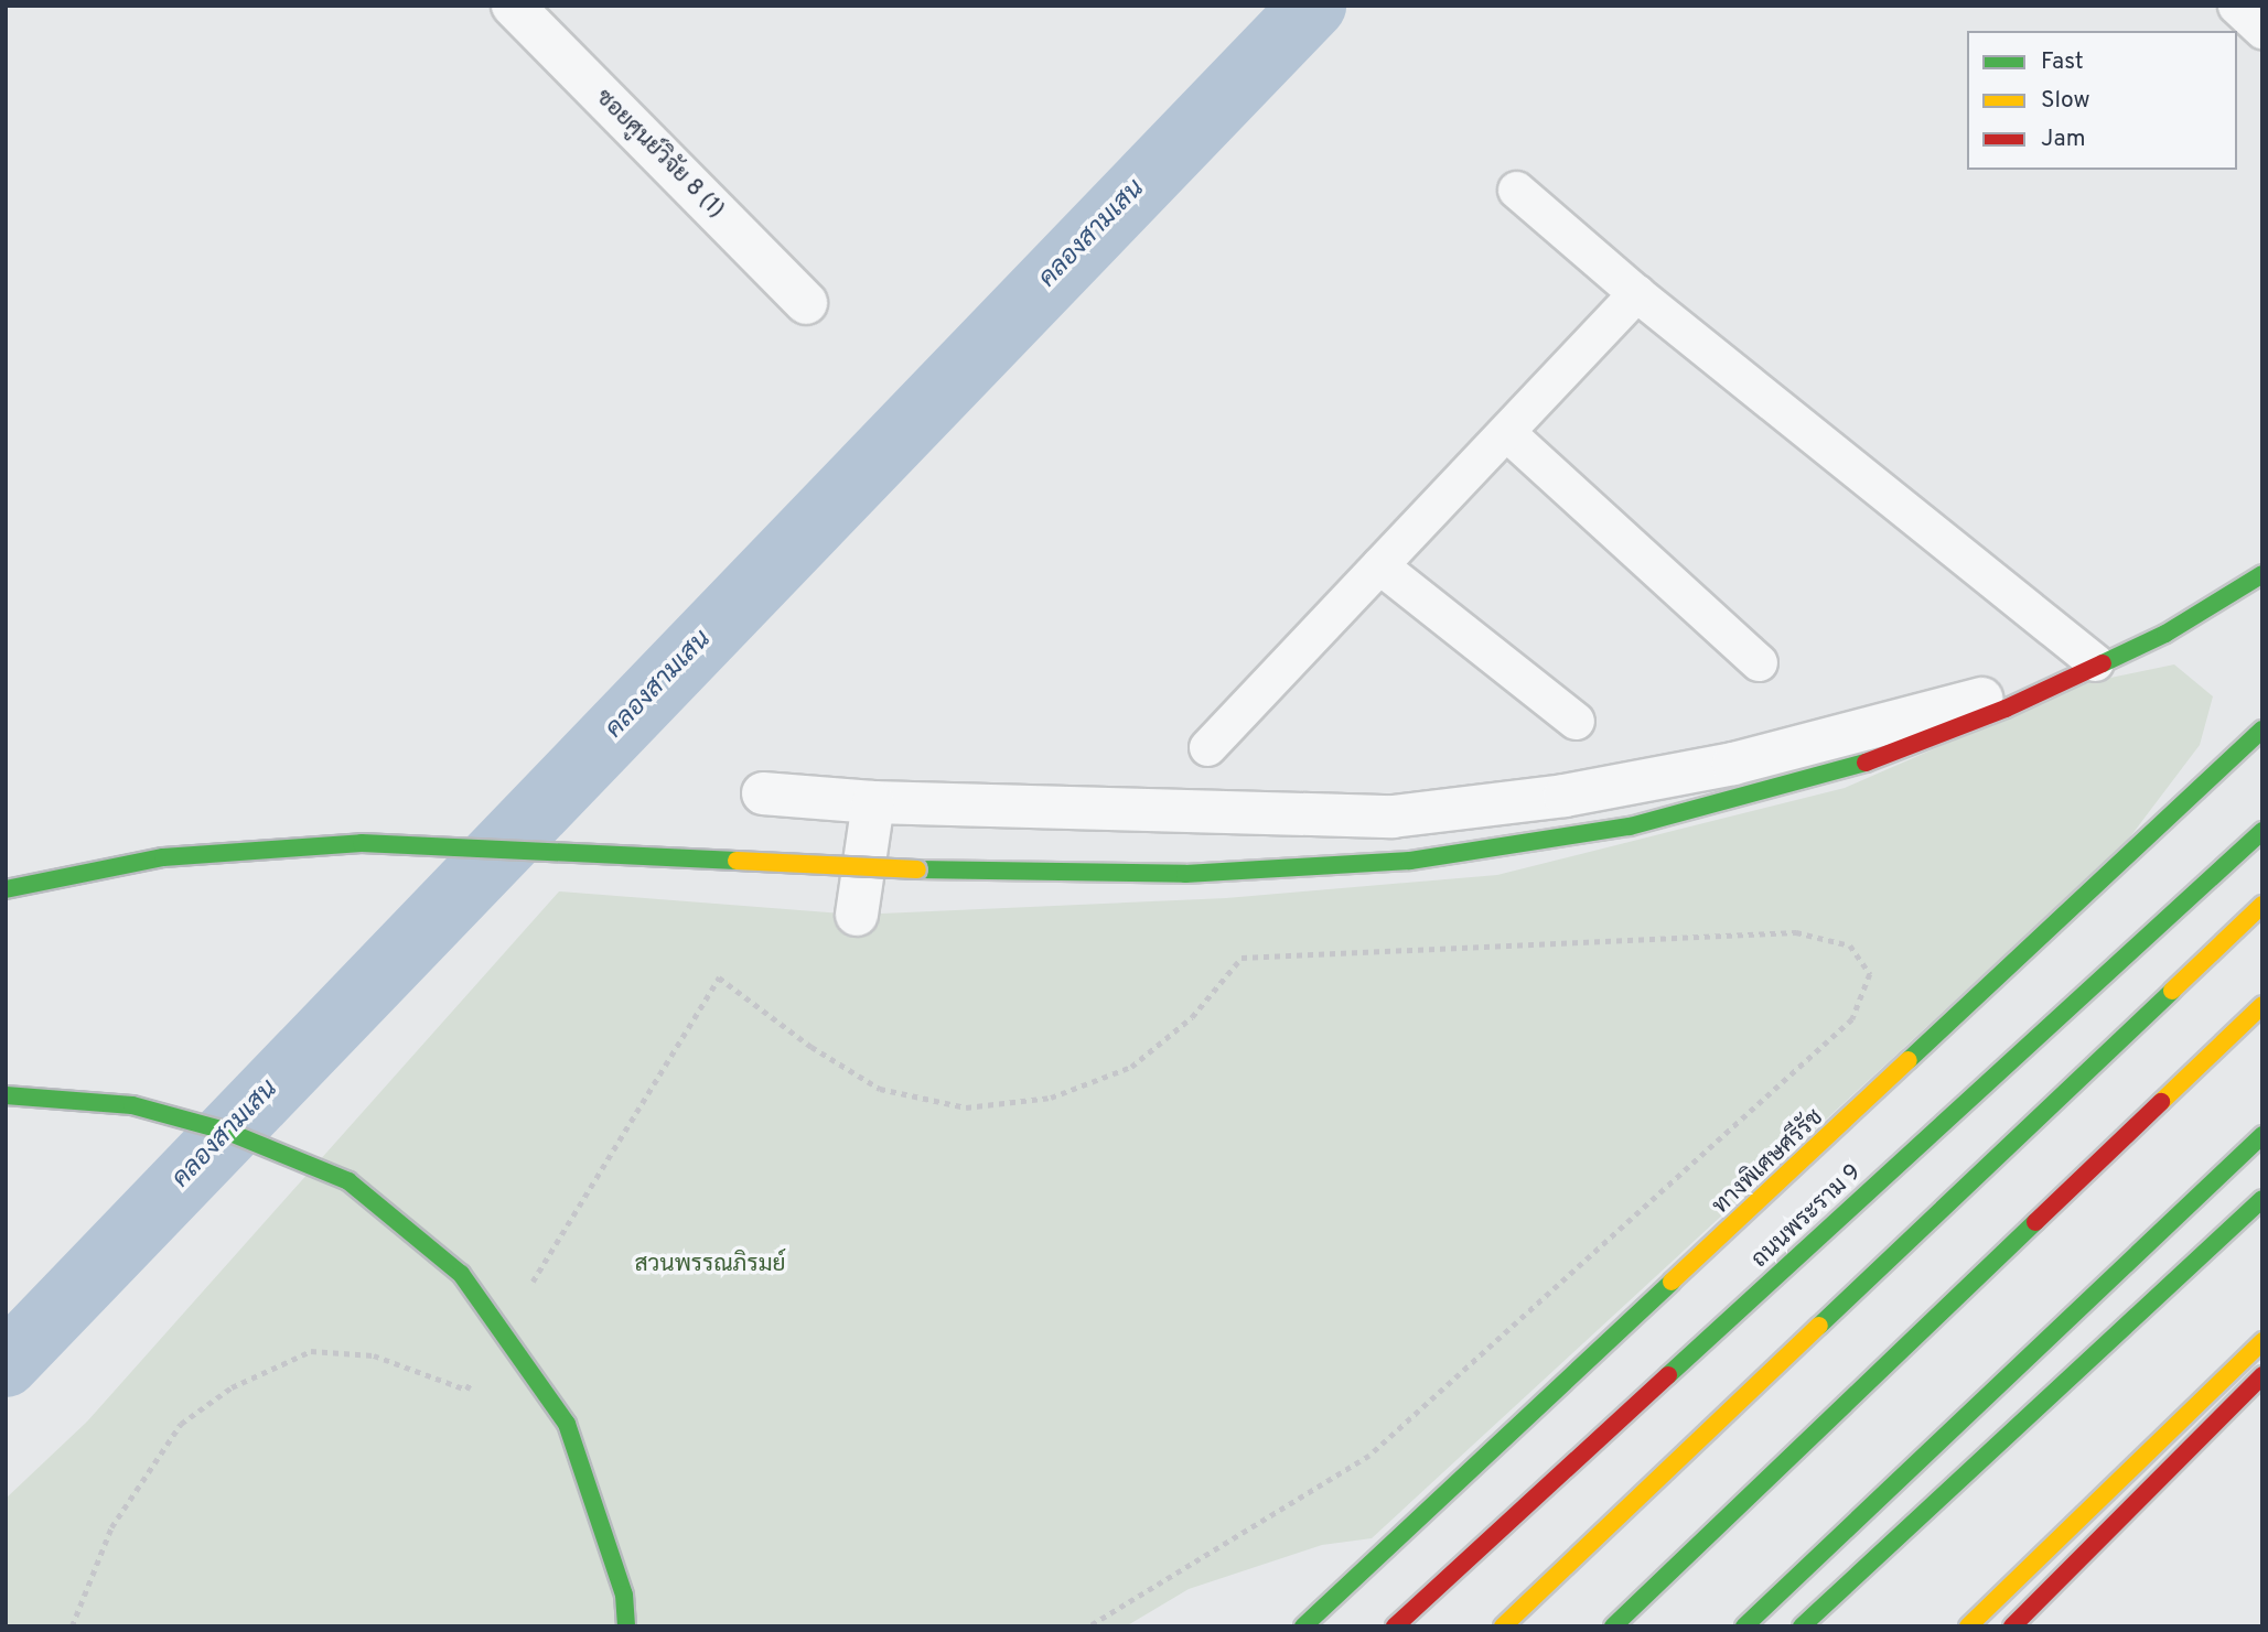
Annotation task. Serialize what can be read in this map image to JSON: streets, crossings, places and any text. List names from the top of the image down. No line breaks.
{"streets":{"main road":["ทางพิเศษศรีรัช","ถนนพระราม 9"],"street":["ซอยศูนย์วิจัย 8 (1)"]},"water":["คลองสามเสน"],"parks":["สวนพรรณภิรมย์"],"legend":["Fast","Slow","Jam"]}
